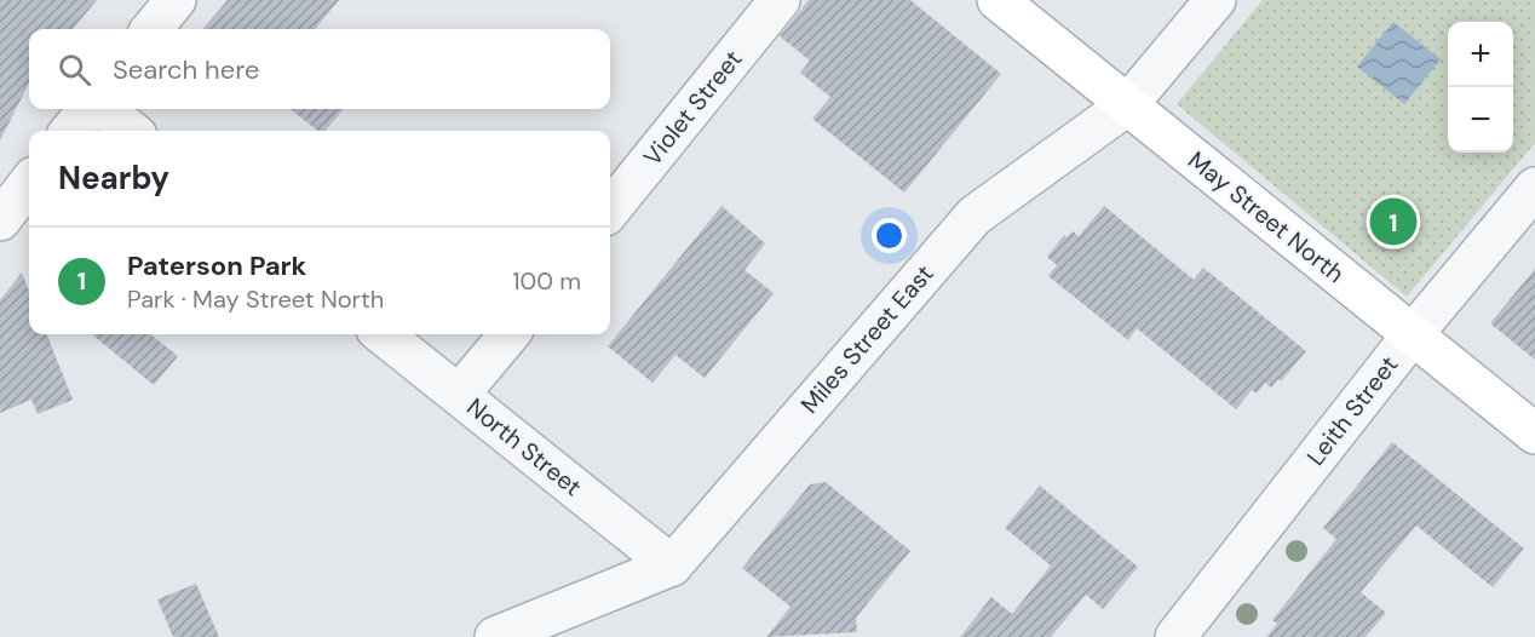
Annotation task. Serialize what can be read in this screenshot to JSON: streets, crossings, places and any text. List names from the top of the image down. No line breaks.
{"streets":{"main road":["May Street North"],"street":["Violet Street","Miles Street East","Leith Street","North Street"]},"crossings":[["May Street North","Miles Street East"],["May Street North","Leith Street"],["Miles Street East","North Street"]],"page":{"map_buttons":["+","−"],"search":"Search here","heading":"Nearby","pins":"1","list":[{"mark":"1","name":"Paterson Park","note":"Park · May Street North","value":"100 m"}]}}
